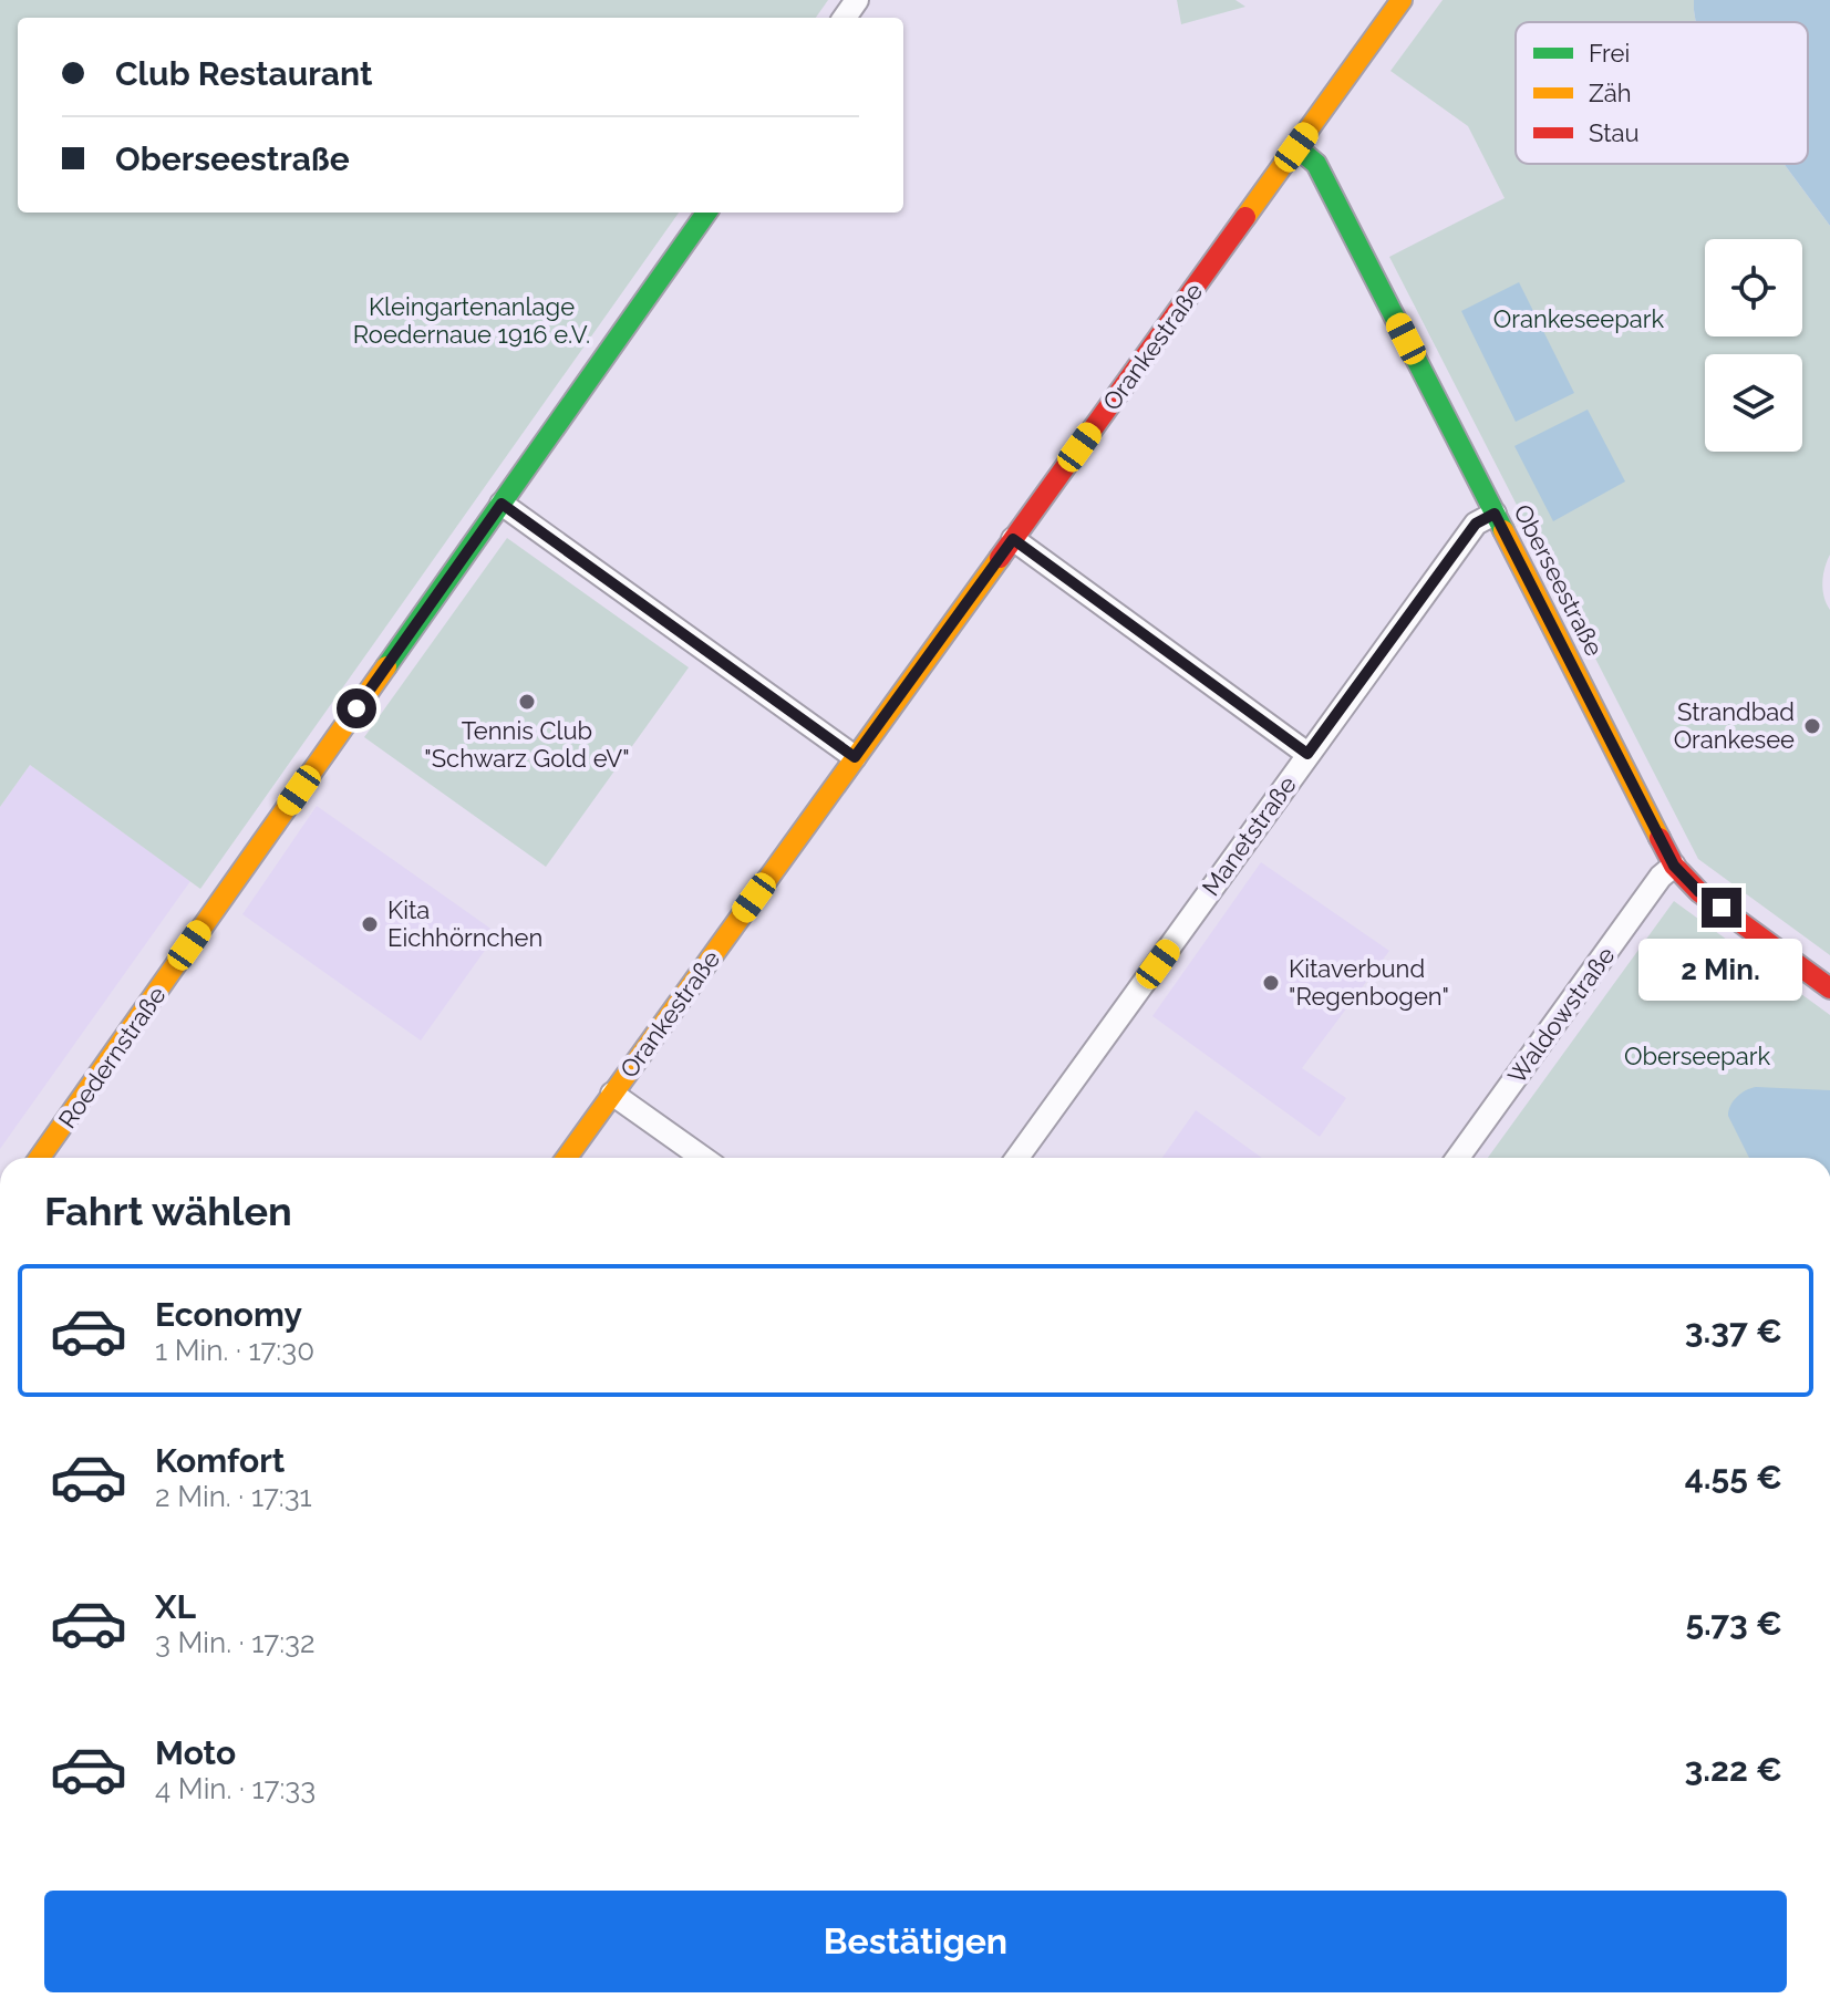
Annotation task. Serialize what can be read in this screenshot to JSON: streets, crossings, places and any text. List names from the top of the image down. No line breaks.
{"streets":{"street":["Orankestraße","Oberseestraße","Manetstraße","Waldowstraße","Roedernstraße"]},"crossings":[["Orankestraße","Oberseestraße"],["Oberseestraße","Manetstraße"],["Oberseestraße","Waldowstraße"]],"parks":["Kleingartenanlage Roedernaue 1916 e.V.","Orankeseepark","Oberseepark"],"places":["Tennis Club \"Schwarz Gold eV\"","Strandbad Orankesee","Kita Eichhörnchen","Kitaverbund \"Regenbogen\""],"legend":["Frei","Zäh","Stau"],"page":{"banner":["Club Restaurant","Oberseestraße"],"bubble":"2 Min.","heading":"Fahrt wählen","list":[{"name":"Economy","note":"1 Min. · 17:30","value":"3.37 €"},{"name":"Komfort","note":"2 Min. · 17:31","value":"4.55 €"},{"name":"XL","note":"3 Min. · 17:32","value":"5.73 €"},{"name":"Moto","note":"4 Min. · 17:33","value":"3.22 €"}],"buttons":"Bestätigen"}}
